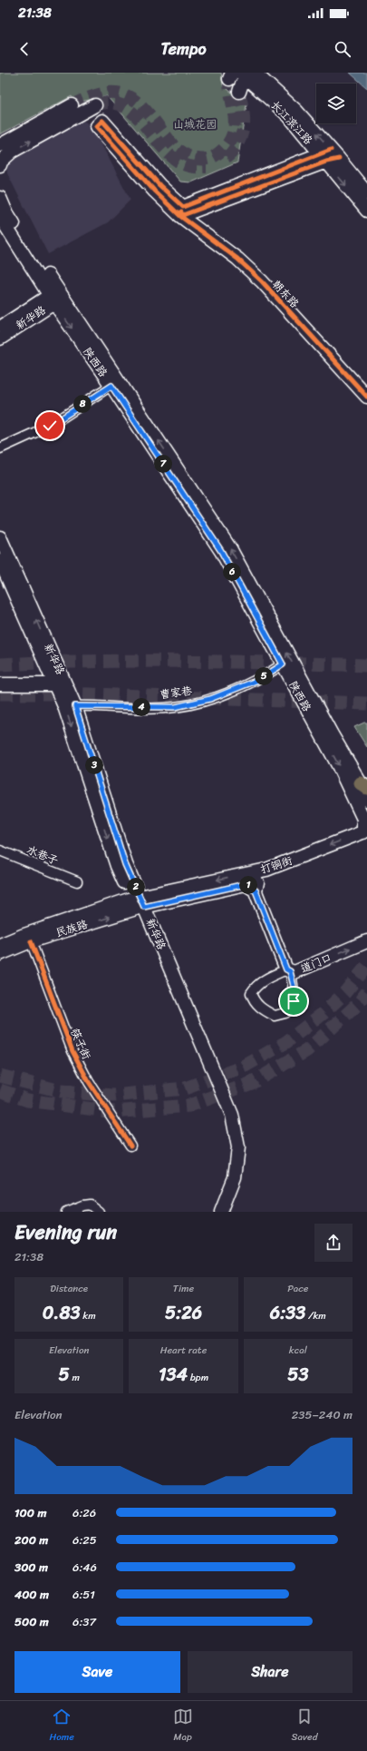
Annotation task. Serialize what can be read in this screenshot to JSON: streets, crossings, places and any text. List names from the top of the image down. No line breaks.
{"streets":{"main road":["长江滨江路","朝东路","新华路","陕西路","打铜街","民族路","道门口"],"street":["曹家巷","水巷子","筷子街"]},"crossings":[["新华路","陕西路"],["新华路","曹家巷"],["新华路","打铜街"],["新华路","民族路"],["陕西路","曹家巷"],["陕西路","打铜街"],["打铜街","民族路"],["打铜街","道门口"],["民族路","筷子街"]],"one_way":["道门口"],"parks":["山城花园"],"page":{"status":"21:38","header":"Tempo","pins":["8","7","6","5","4","3","1","2"],"heading":["Evening run","21:38"],"stats":[["Distance","0.83 km"],["Time","5:26"],["Pace","6:33 /km"],["Elevation","5 m"],["Heart rate","134 bpm"],["kcal","53"]],"chart":["Elevation","235–240 m"],"list":[{"name":"100 m","note":"6:26"},{"name":"200 m","note":"6:25"},{"name":"300 m","note":"6:46"},{"name":"400 m","note":"6:51"},{"name":"500 m","note":"6:37"}],"buttons":["Save","Share"],"tabs":["Home","Map","Saved"]}}
